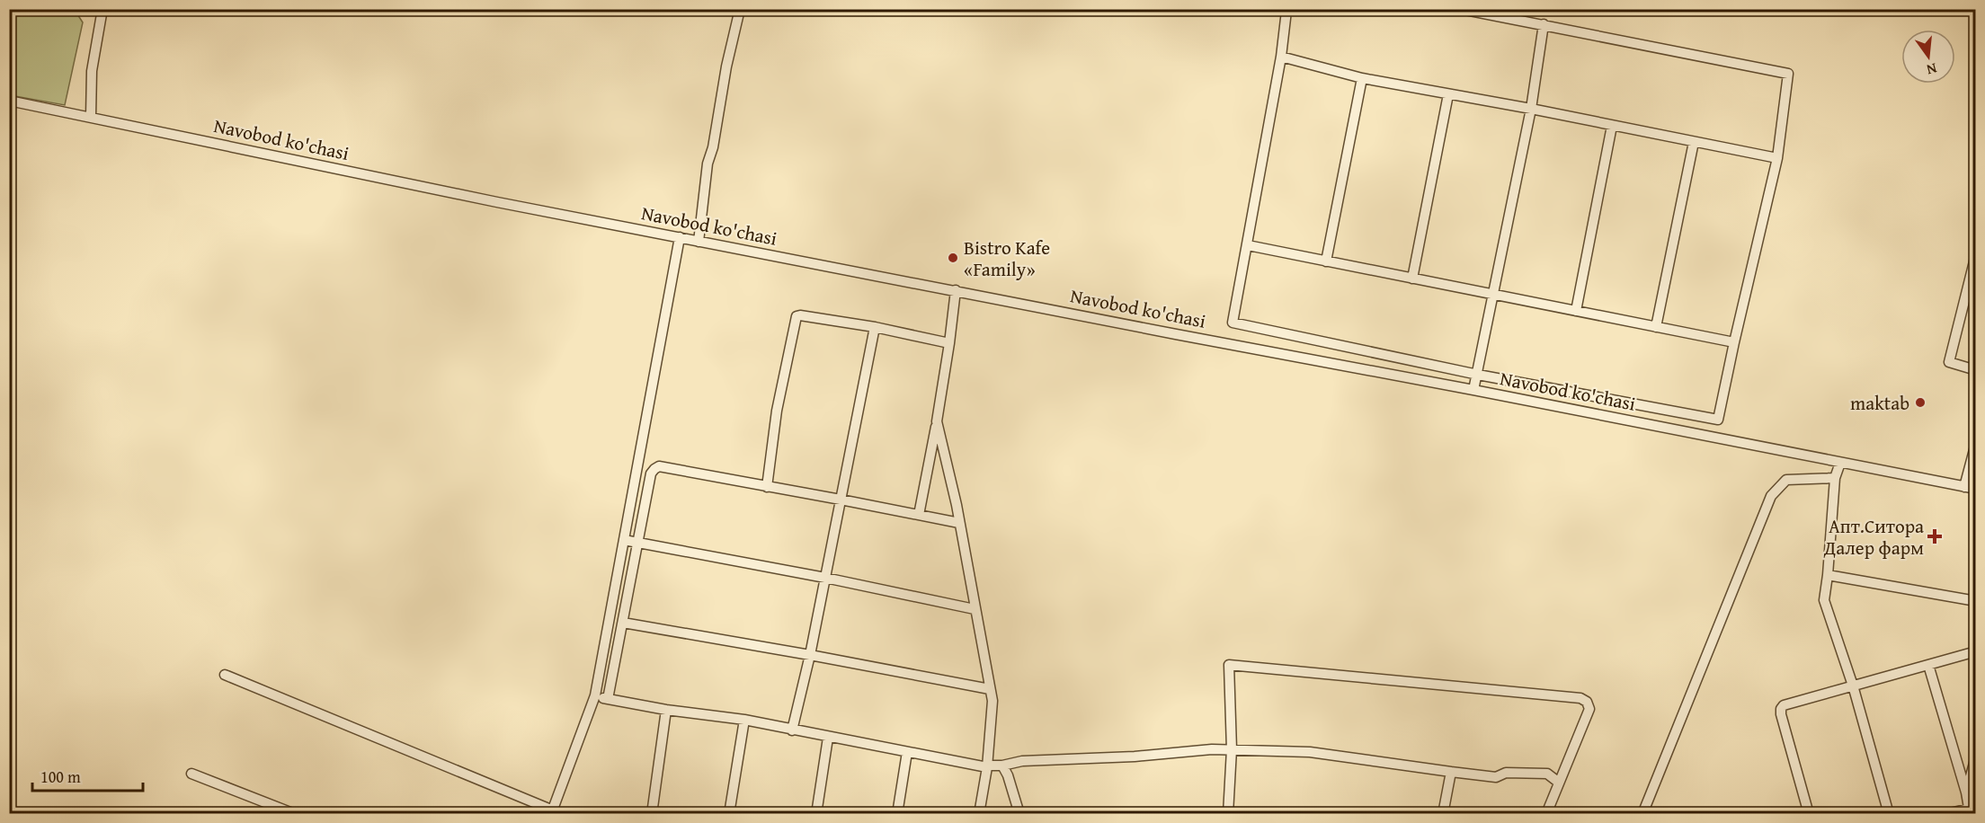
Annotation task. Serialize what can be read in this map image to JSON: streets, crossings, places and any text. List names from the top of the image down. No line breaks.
{"streets":{"street":["Navobod ko'chasi"]},"places":{"other":["Bistro Kafe «Family»","maktab"],"health":["Апт.Ситора Далер фарм"]},"scale_bar":"100 m","north":"bottom"}
